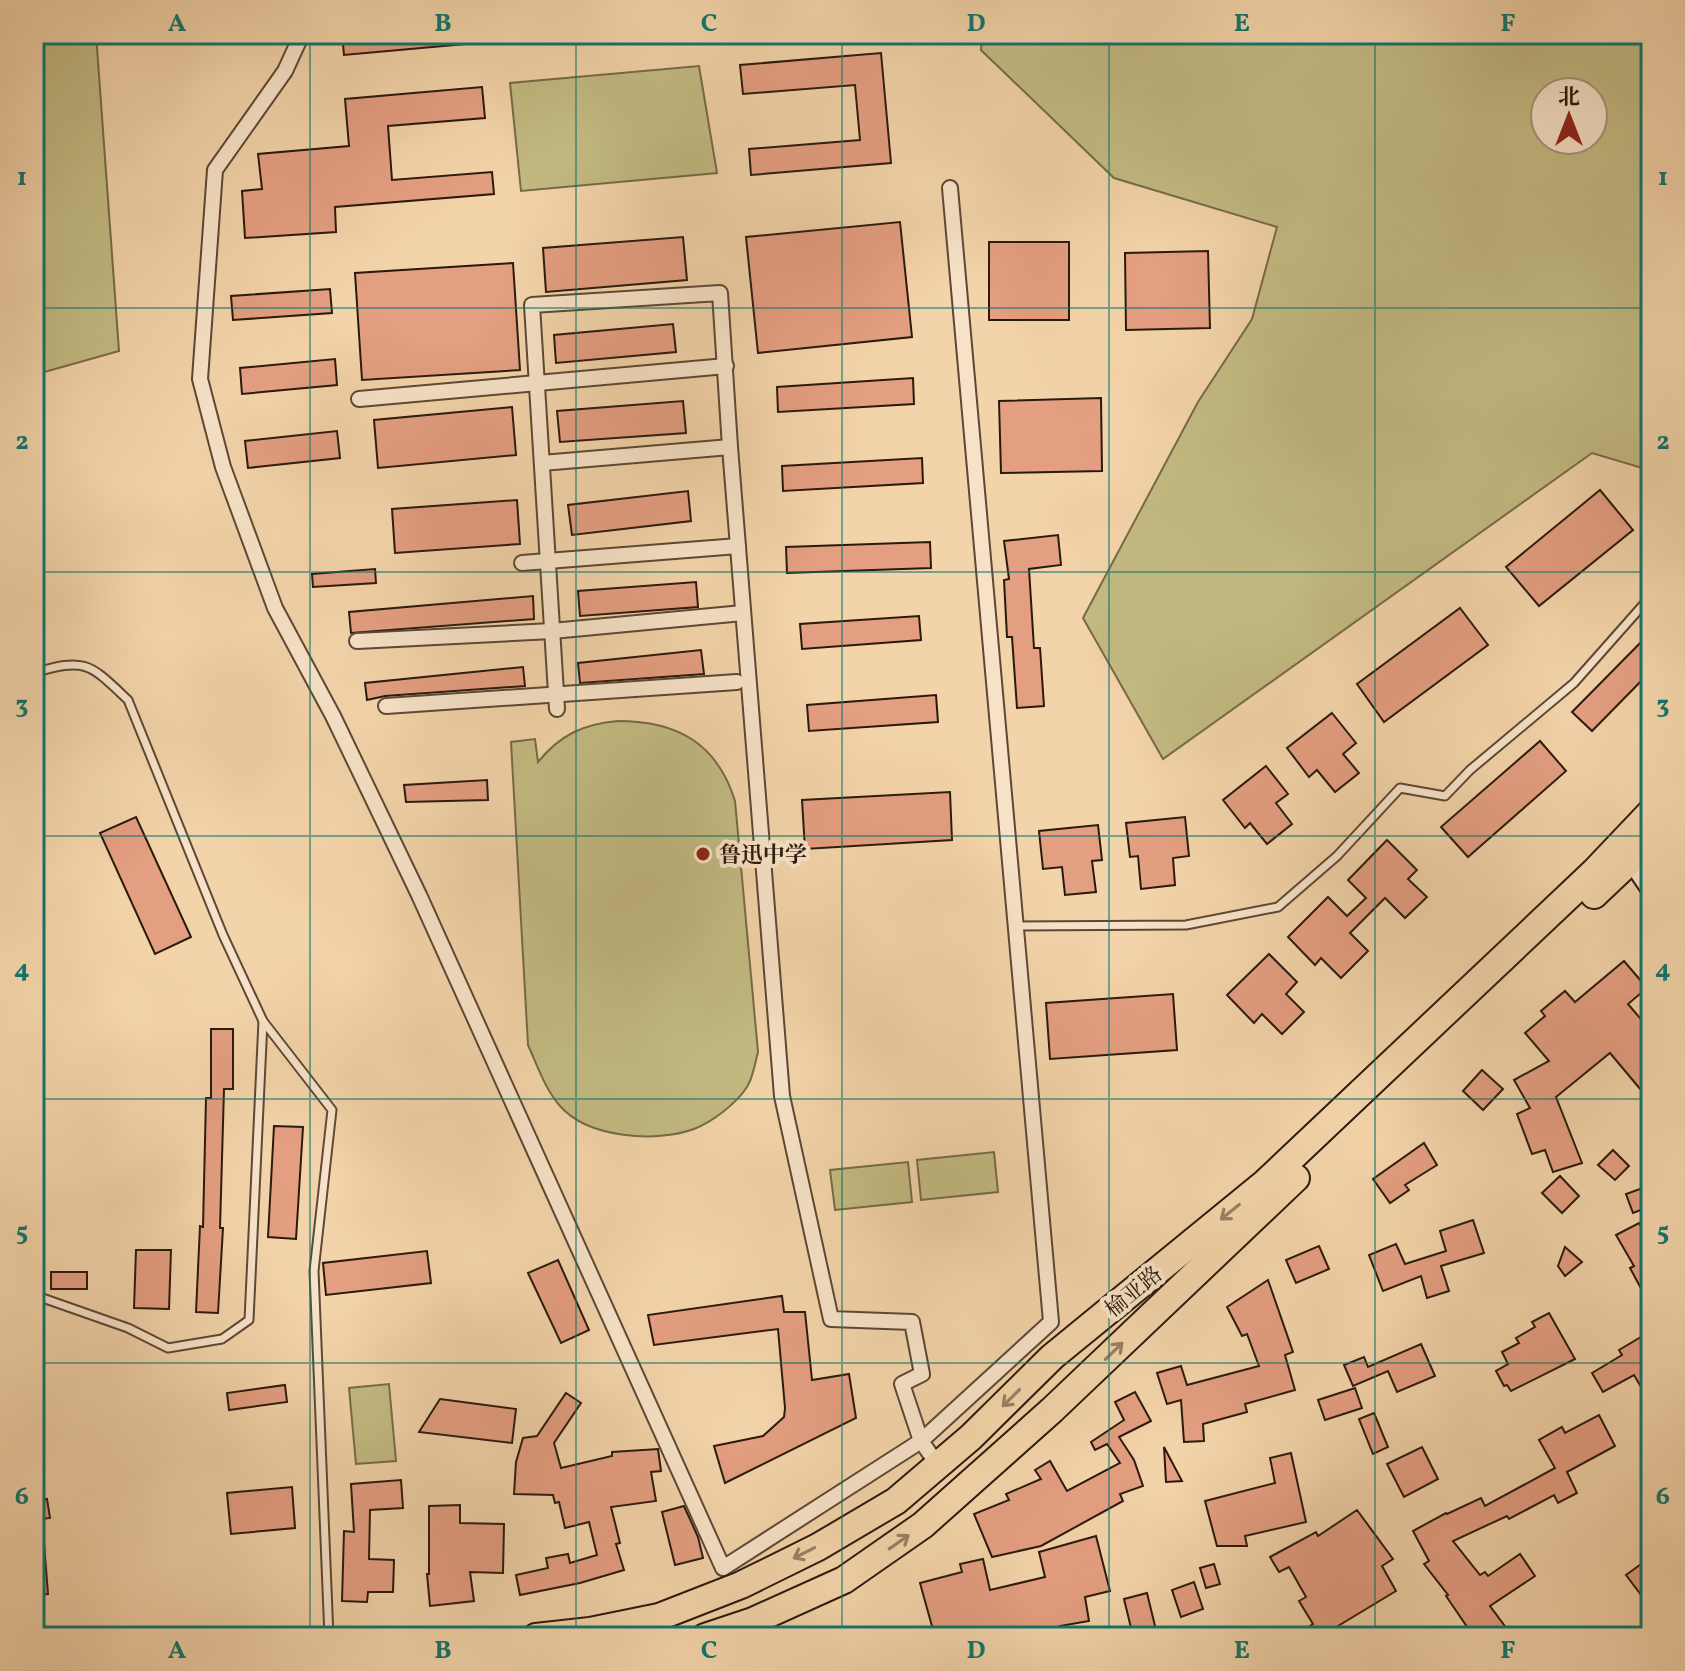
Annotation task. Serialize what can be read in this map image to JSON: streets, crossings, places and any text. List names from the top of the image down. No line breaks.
{"streets":{"highway":["榆亚路"]},"places":["鲁迅中学"],"north":"top","grid":{"columns":["A","B","C","D","E","F"],"rows":["1","2","3","4","5","6"]}}
